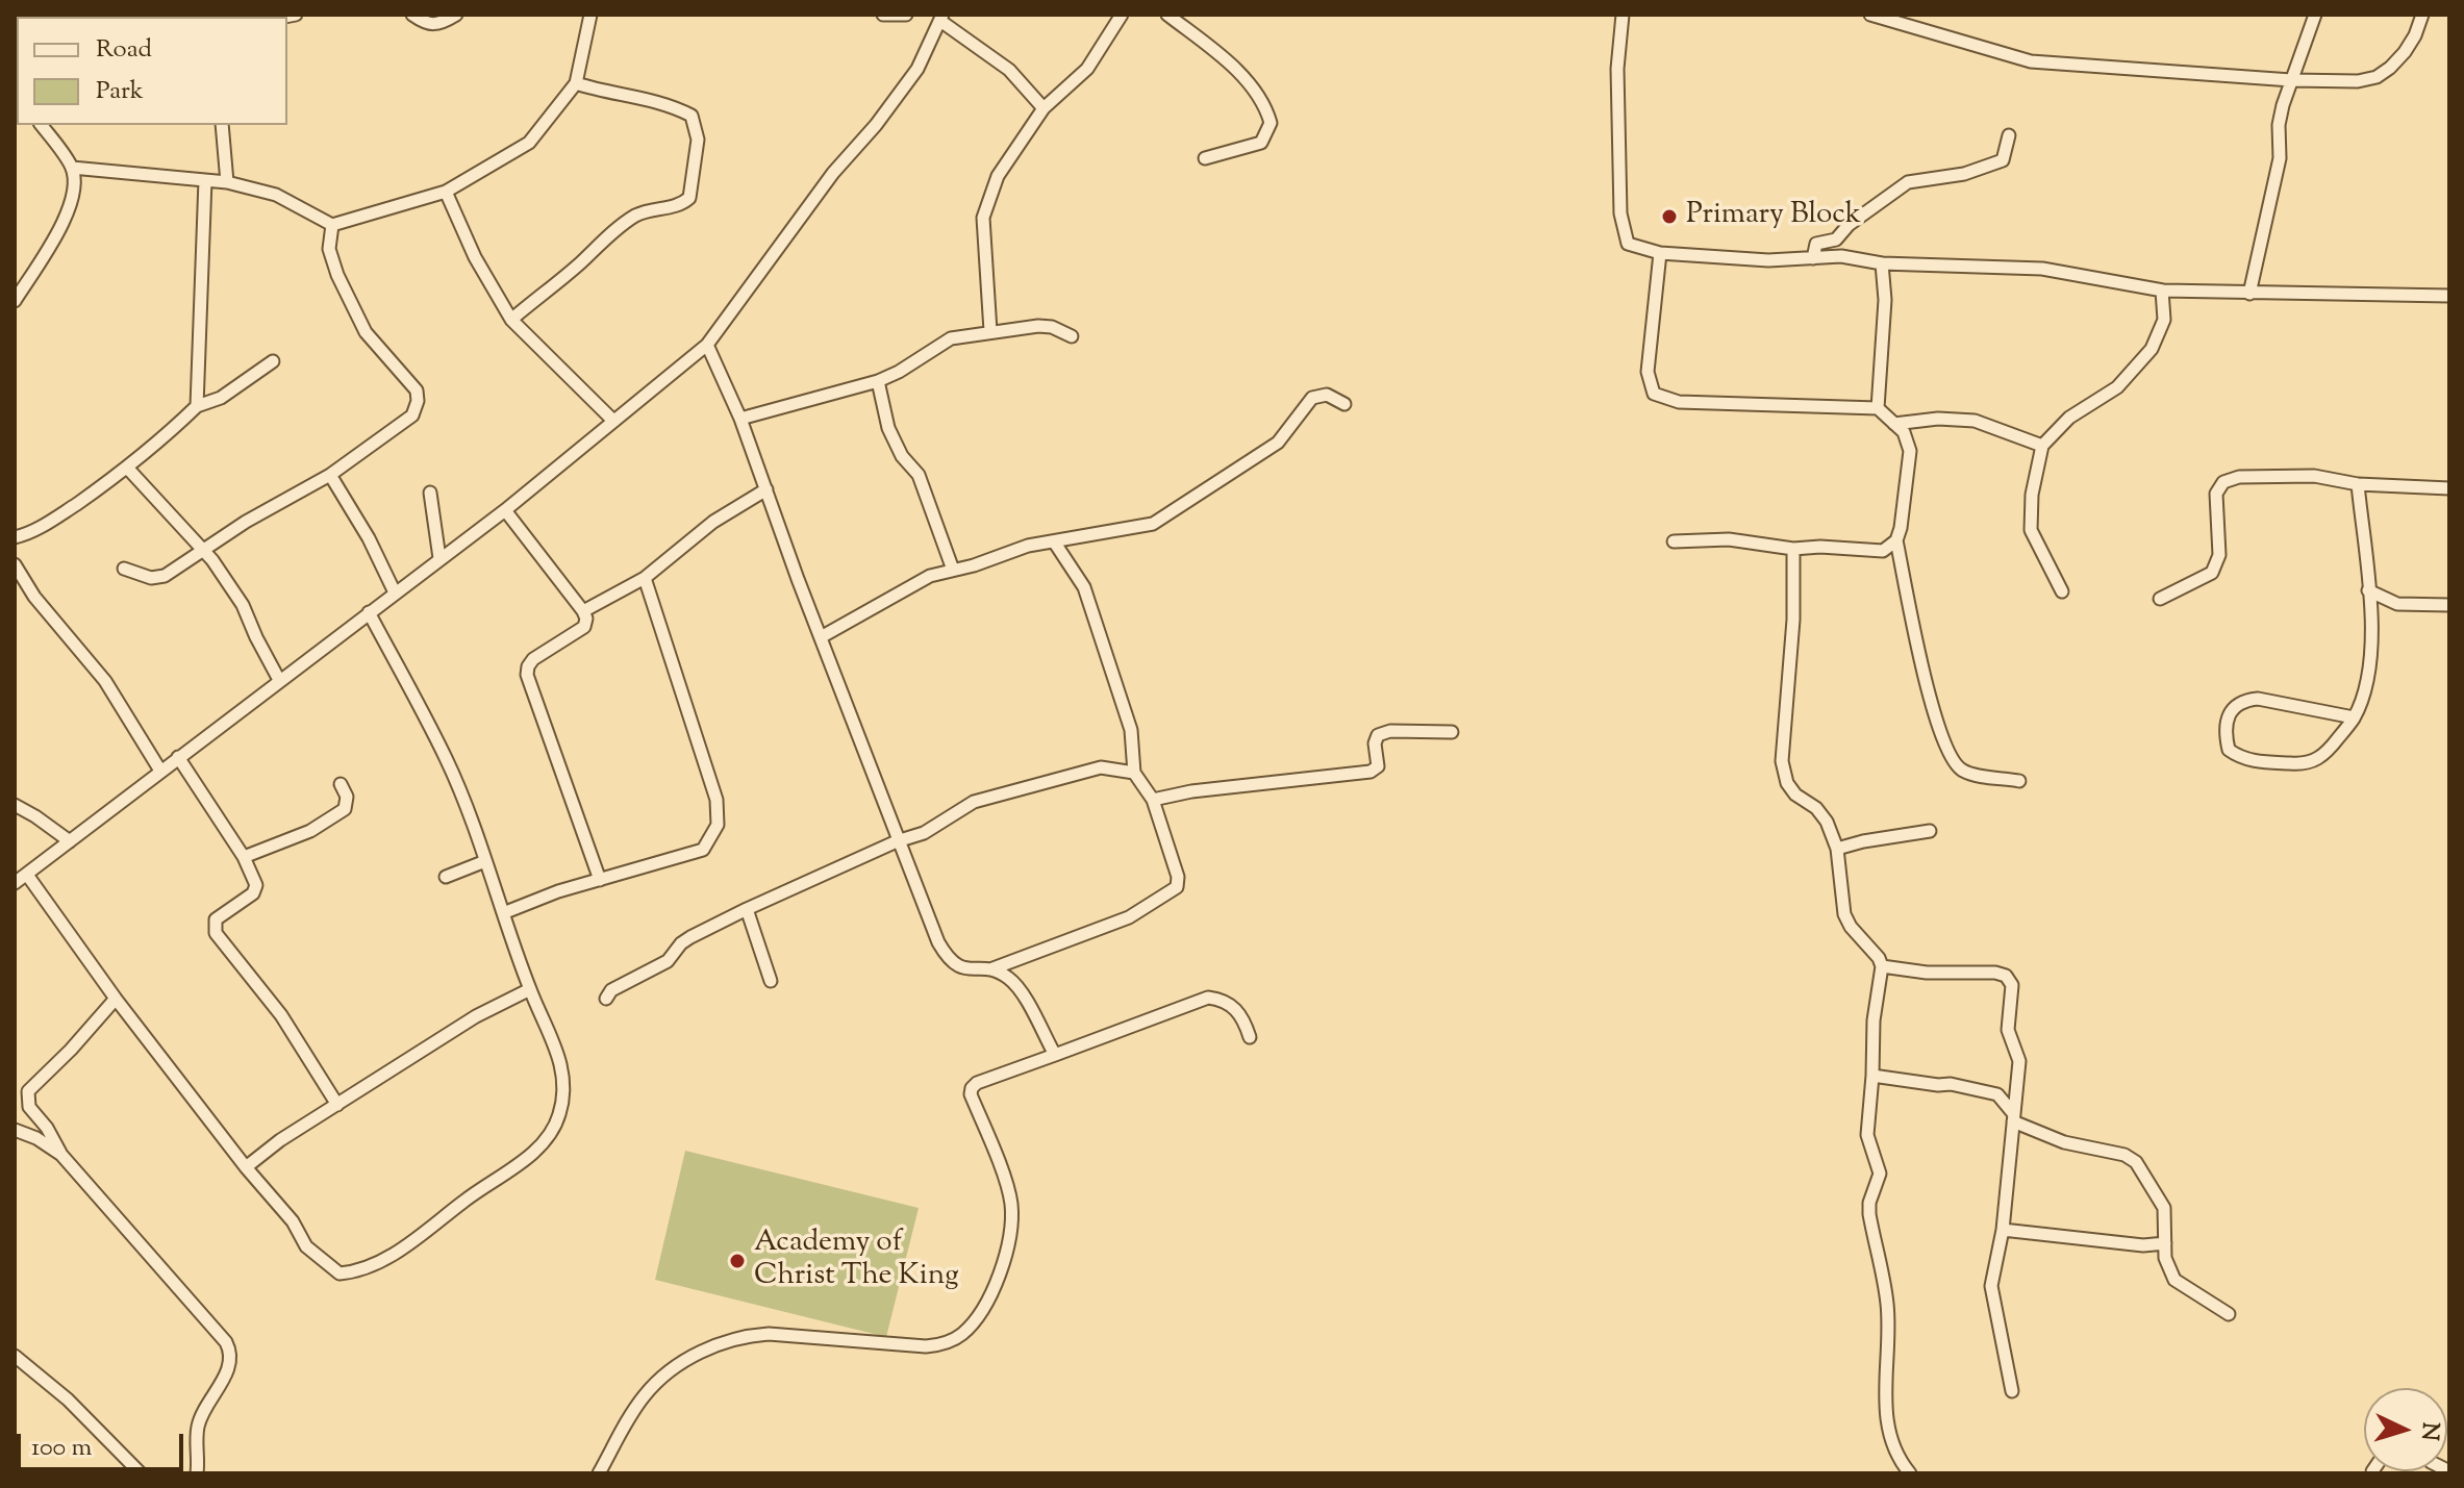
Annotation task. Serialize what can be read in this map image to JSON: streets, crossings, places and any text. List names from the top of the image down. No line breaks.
{"places":["Primary Block","Academy of Christ The King"],"legend":["Road","Park"],"scale_bar":"100 m","north":"right"}
